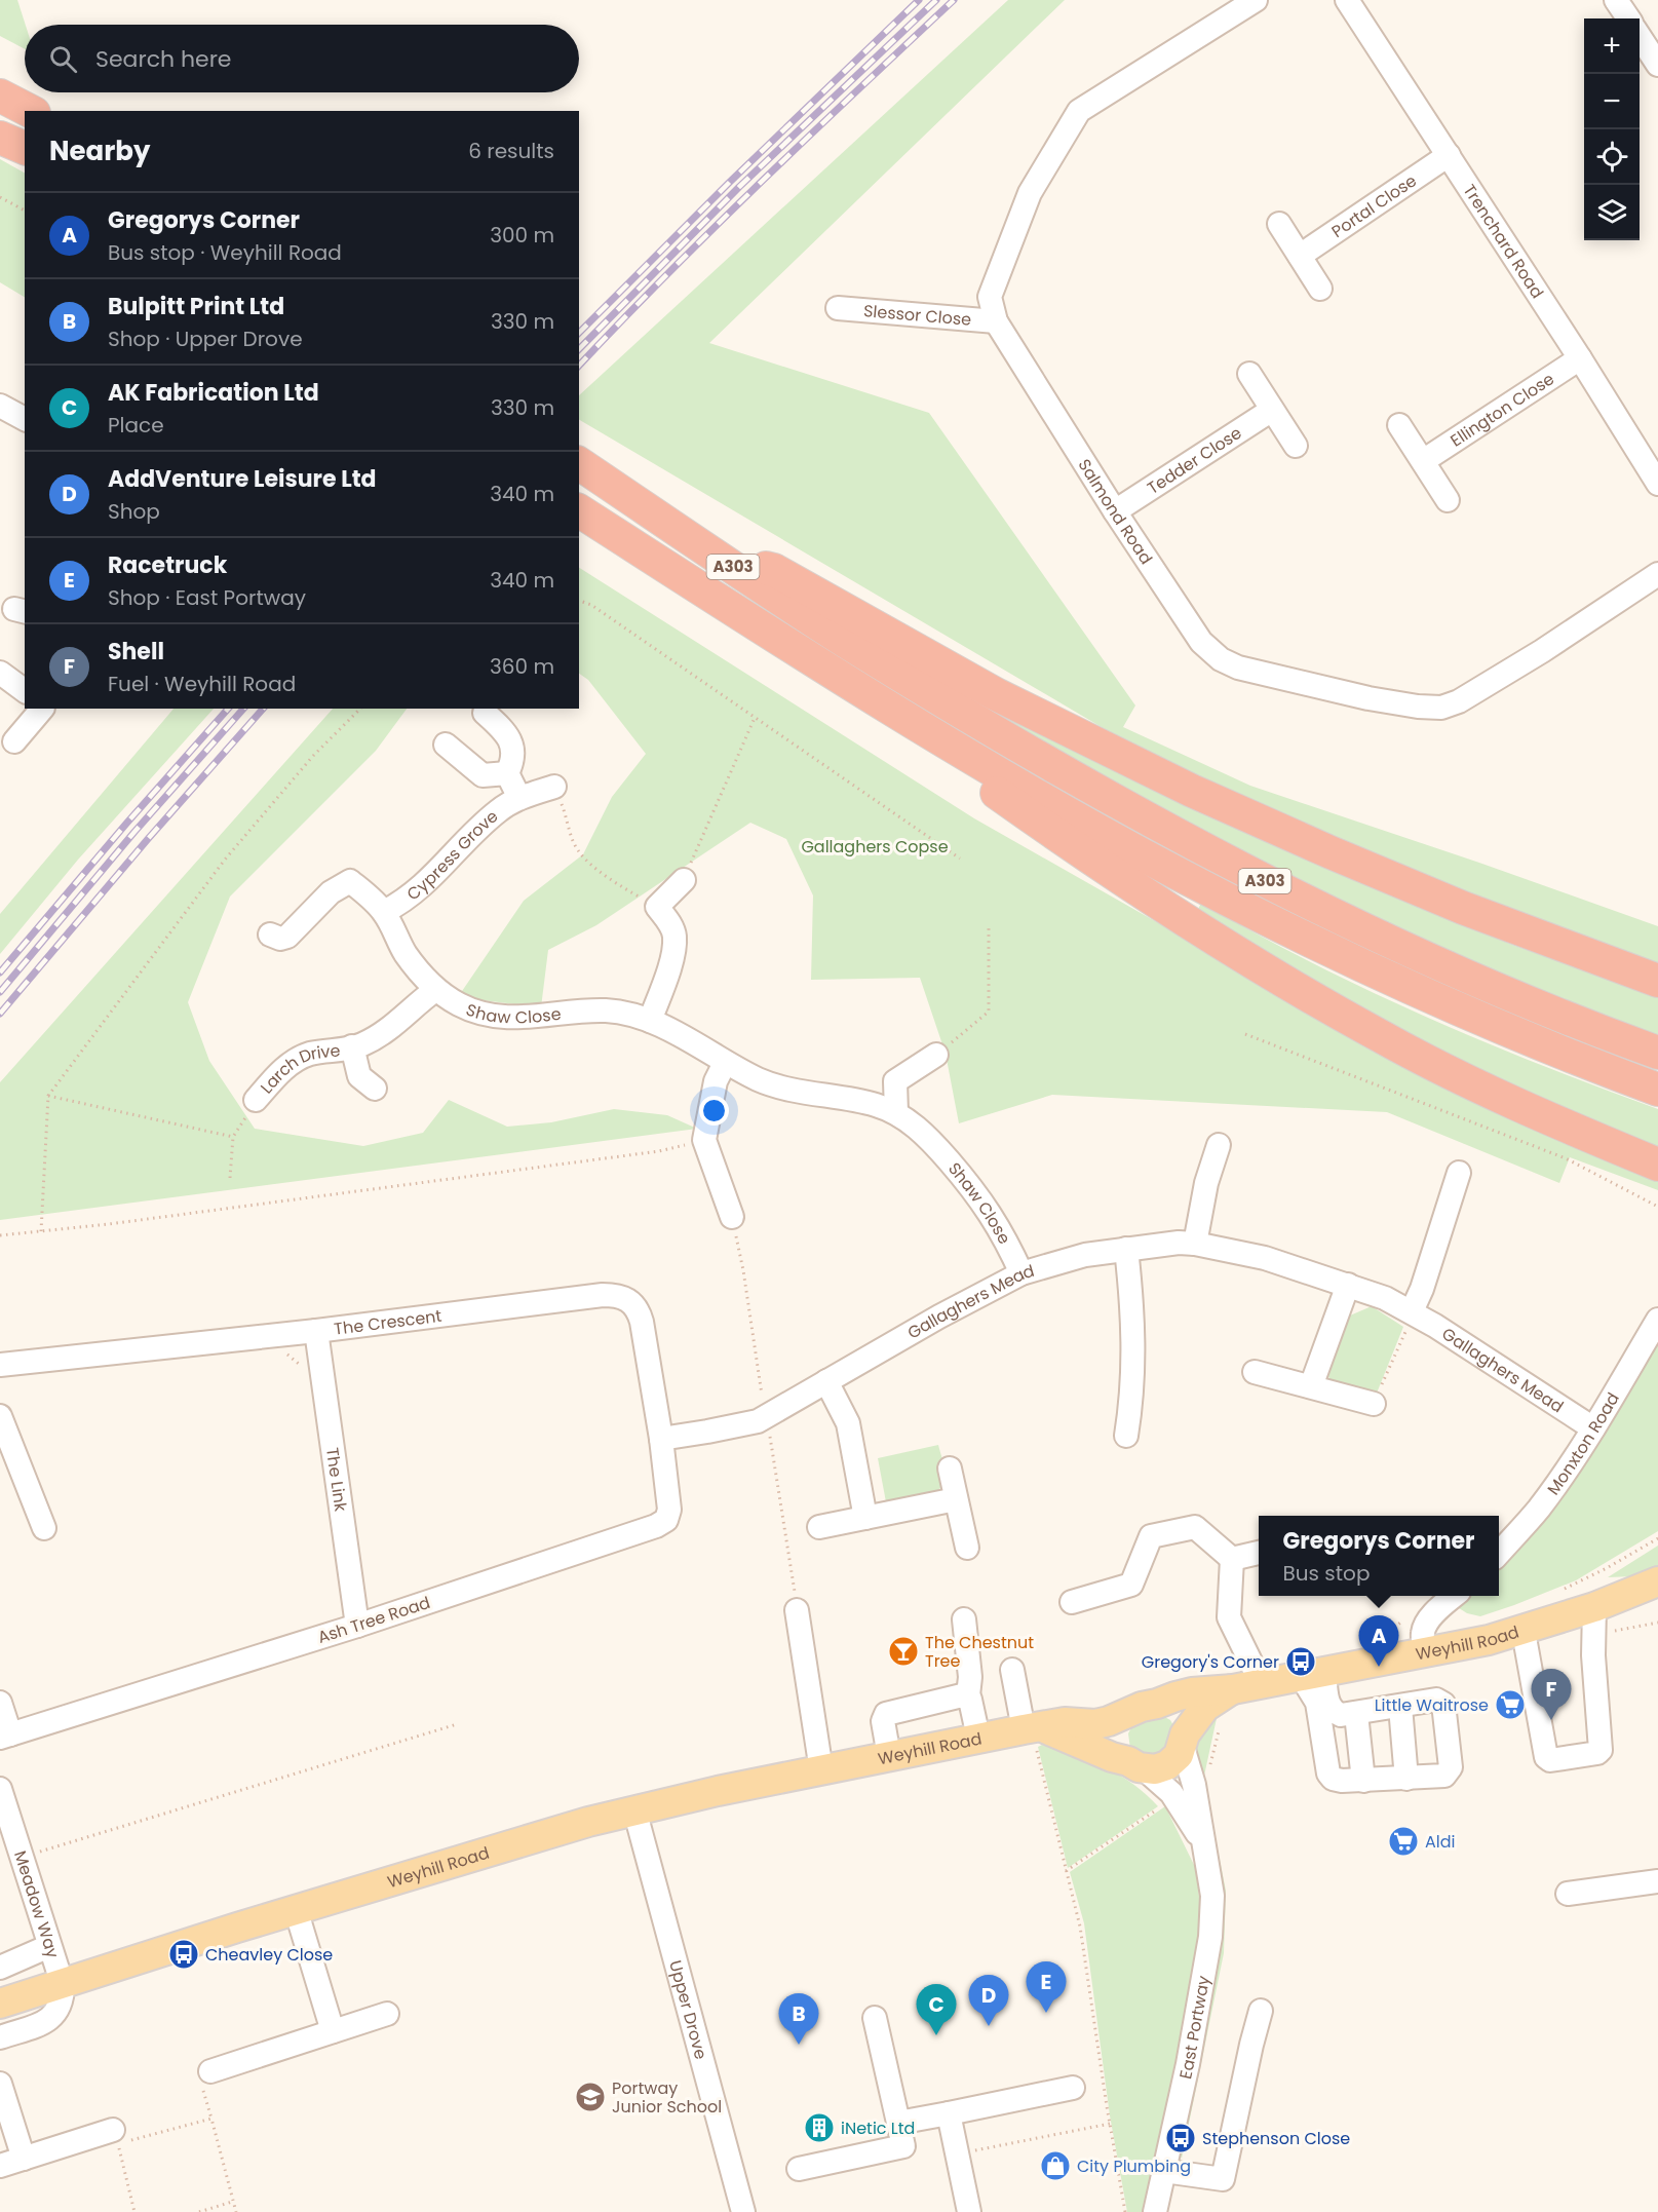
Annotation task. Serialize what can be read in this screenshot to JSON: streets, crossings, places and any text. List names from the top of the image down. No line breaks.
{"streets":{"highway":["A303"],"main road":["Weyhill Road"],"street":["Portal Close","Trenchard Road","Slessor Close","Ellington Close","Tedder Close","Salmond Road","Cypress Grove","Shaw Close","Larch Drive","Gallaghers Mead","The Crescent","Monxton Road","The Link","Ash Tree Road","Meadow Way","Upper Drove","East Portway"]},"crossings":[["Portal Close","Trenchard Road"],["Trenchard Road","Ellington Close"],["Slessor Close","Salmond Road"],["Tedder Close","Salmond Road"],["Cypress Grove","Shaw Close"],["Shaw Close","Larch Drive"],["Shaw Close","Gallaghers Mead"],["Gallaghers Mead","The Crescent"],["Gallaghers Mead","Monxton Road"],["Gallaghers Mead","Ash Tree Road"],["The Crescent","The Link"],["The Crescent","Ash Tree Road"],["The Link","Ash Tree Road"],["Weyhill Road","Meadow Way"],["Weyhill Road","Upper Drove"],["Weyhill Road","East Portway"]],"parks":["Gallaghers Copse"],"places":{"bar":["The Chestnut Tree"],"bus stop":["Gregory's Corner","Cheavley Close","Stephenson Close"],"supermarket":["Little Waitrose","Aldi"],"school or university":["Portway Junior School"],"building":["iNetic Ltd"],"shop":["City Plumbing"]},"page":{"map_buttons":["+","−"],"search":"Search here","heading":["Nearby","6 results"],"list":[{"mark":"A","name":"Gregorys Corner","note":"Bus stop · Weyhill Road","value":"300 m"},{"mark":"B","name":"Bulpitt Print Ltd","note":"Shop · Upper Drove","value":"330 m"},{"mark":"C","name":"AK Fabrication Ltd","note":"Place","value":"330 m"},{"mark":"D","name":"AddVenture Leisure Ltd","note":"Shop","value":"340 m"},{"mark":"E","name":"Racetruck","note":"Shop · East Portway","value":"340 m"},{"mark":"F","name":"Shell","note":"Fuel · Weyhill Road","value":"360 m"}],"popup":["Gregorys Corner","Bus stop"],"pins":["A","F","E","D","C","B"]}}
